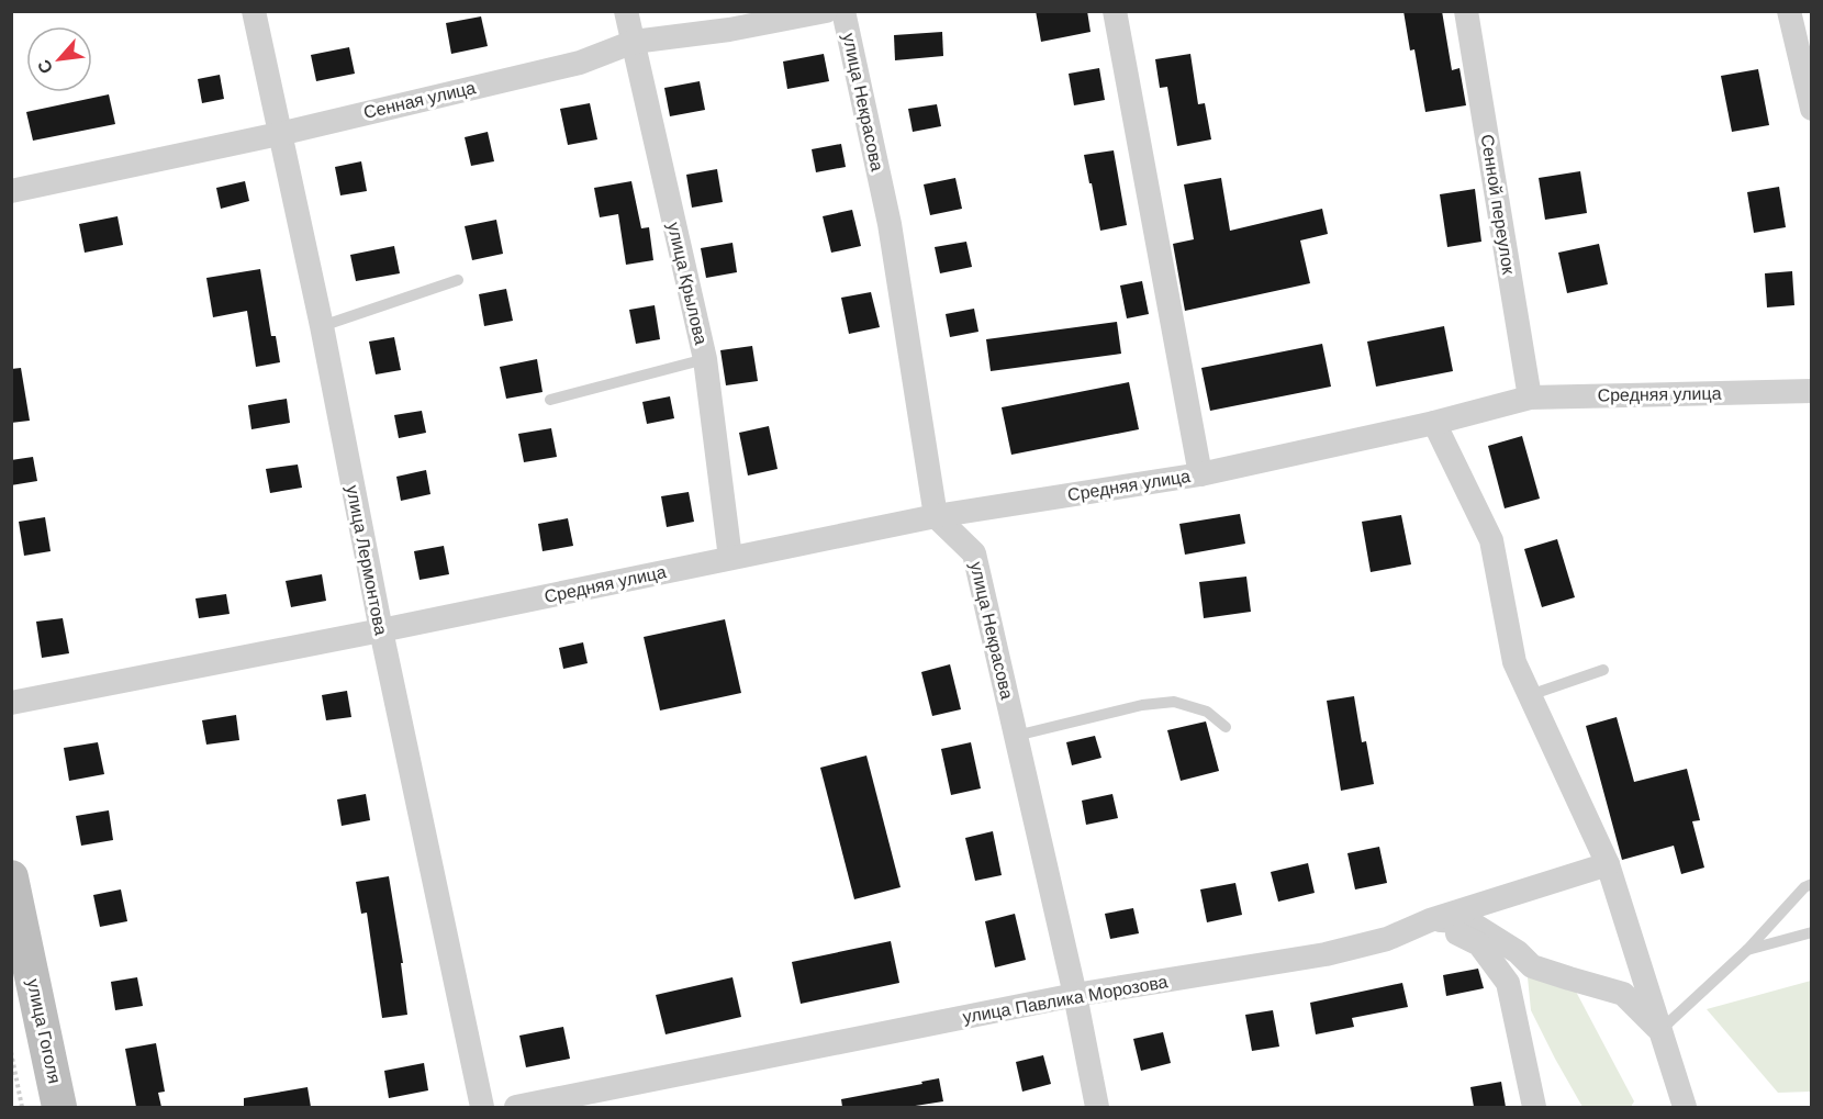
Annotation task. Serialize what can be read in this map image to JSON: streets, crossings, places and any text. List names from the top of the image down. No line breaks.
{"streets":{"street":["Сенная улица","улица Некрасова","Сенной переулок","улица Крылова","Средняя улица","улица Лермонтова","улица Павлика Морозова","улица Гоголя"]},"crossings":[["Сенная улица","улица Крылова"],["Сенная улица","улица Лермонтова"],["улица Некрасова","Средняя улица"],["улица Некрасова","улица Павлика Морозова"],["Сенной переулок","Средняя улица"],["улица Крылова","Средняя улица"],["Средняя улица","улица Лермонтова"]],"north":"bottom left"}
